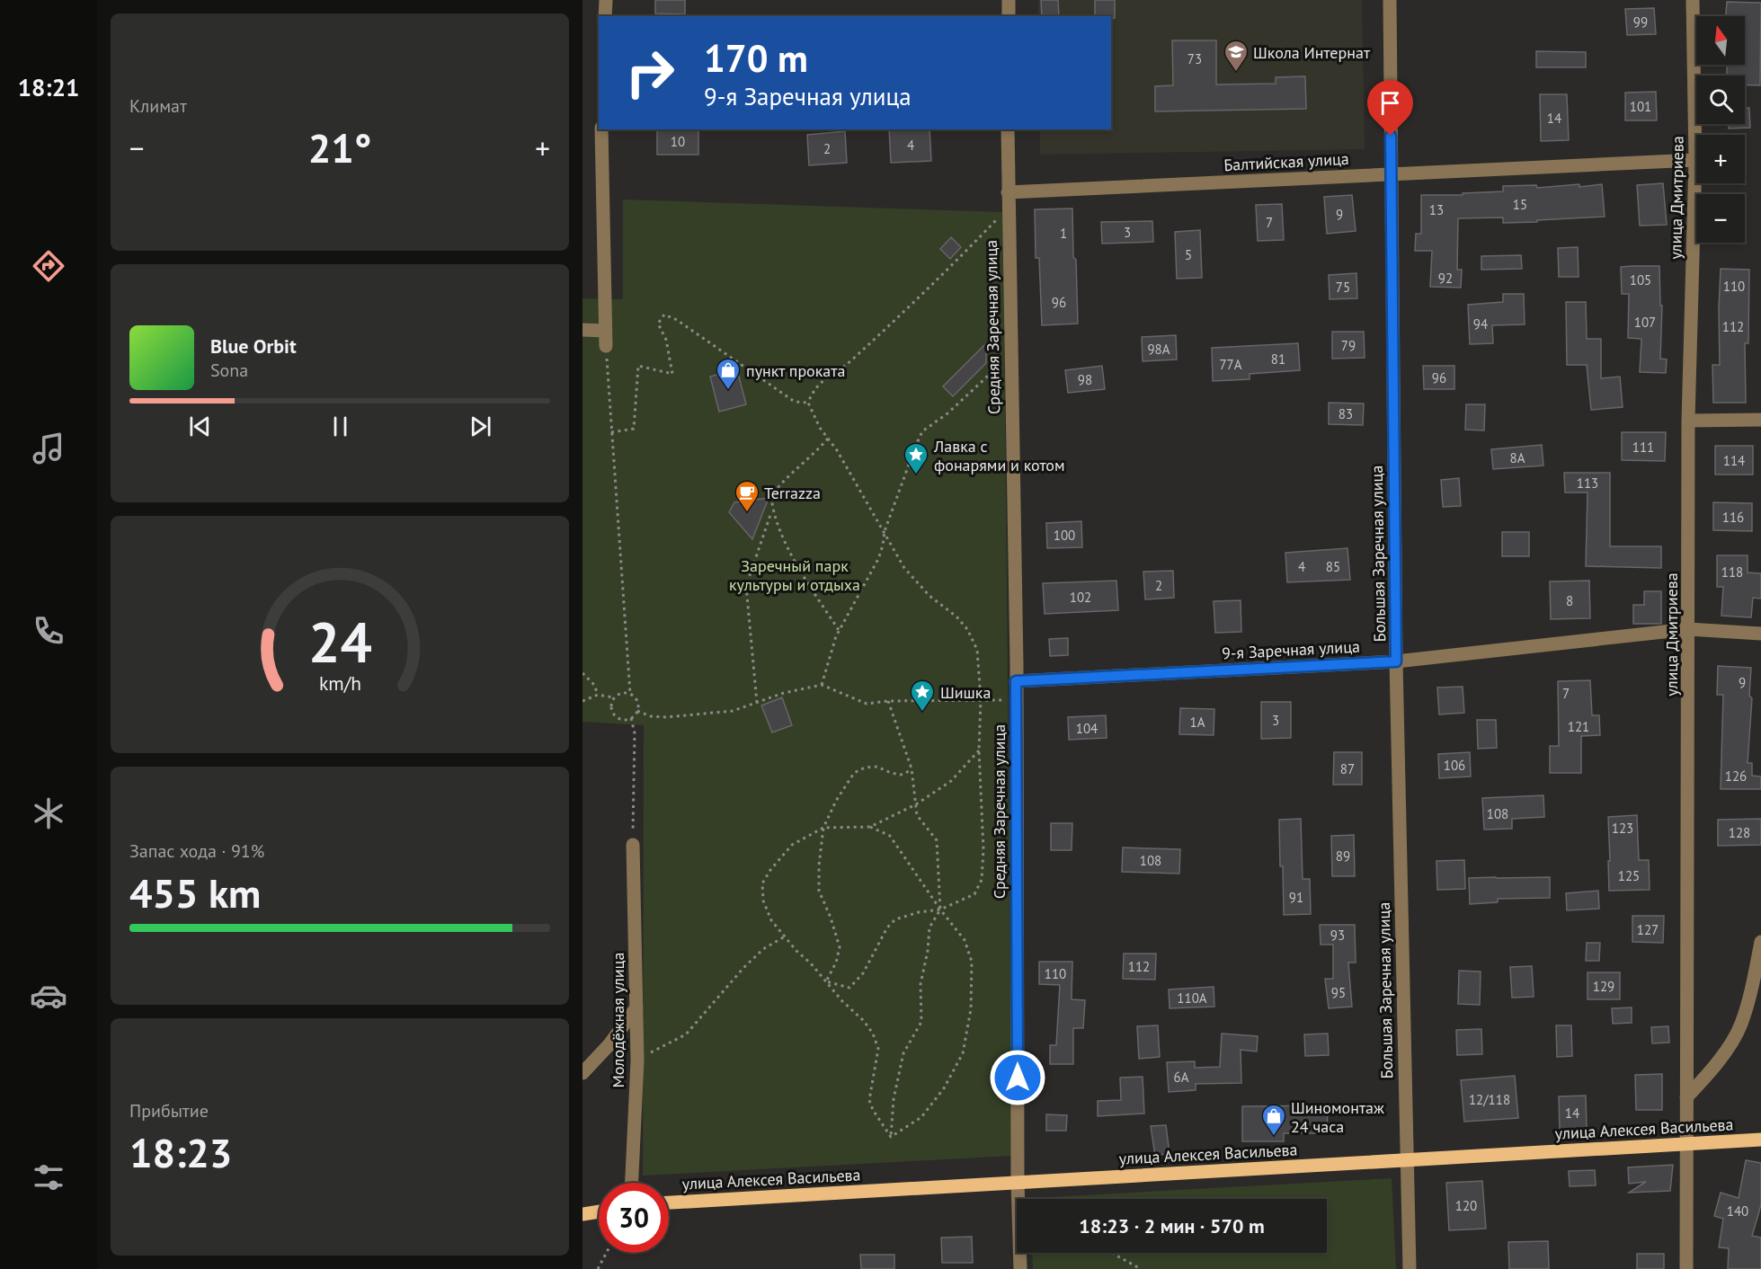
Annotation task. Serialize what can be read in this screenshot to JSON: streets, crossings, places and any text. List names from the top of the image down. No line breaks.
{"streets":{"main road":["улица Алексея Васильева"],"street":["Балтийская улица","улица Дмитриева","Средняя Заречная улица","Большая Заречная улица","9-я Заречная улица","Молодёжная улица"]},"crossings":[["Балтийская улица","улица Дмитриева"],["Балтийская улица","Средняя Заречная улица"],["Балтийская улица","Большая Заречная улица"],["улица Дмитриева","9-я Заречная улица"],["улица Дмитриева","улица Алексея Васильева"],["Средняя Заречная улица","9-я Заречная улица"],["Средняя Заречная улица","улица Алексея Васильева"],["Большая Заречная улица","9-я Заречная улица"],["Большая Заречная улица","улица Алексея Васильева"]],"parks":["Заречный парк культуры и отдыха"],"places":{"school or university":["Школа Интернат"],"shop":["пункт проката","Шиномонтаж 24 часа"],"place":["Лавка с фонарями и котом","Шишка"],"cafe":["Terrazza"]},"house_numbers":["99","73","101","14","10","4","2","15","13","9","7","3","1","5","92","105","110","75","96","107","94","112","79","98А","81","77А","96","98","83","111","8А","114","113","116","100","4","85","118","2","102","8","9","7","3","1А","121","104","106","87","126","108","123","128","89","108","125","91","127","93","112","110","129","95","110А","6А","12/118","14","120","140"],"north":"top","page":{"tabs":"18:21","tile":["Климат",["Запас хода · 91%","455 km"],["Прибытие","18:23"]],"map_buttons":["+","−"],"turn":["170 m","9-я Заречная улица"],"heat":["−","21°","+"],"song":["Blue Orbit","Sona"],"limit":"30","trip":"18:23 · 2 мин · 570 m","gauge":["24","km/h"]}}
